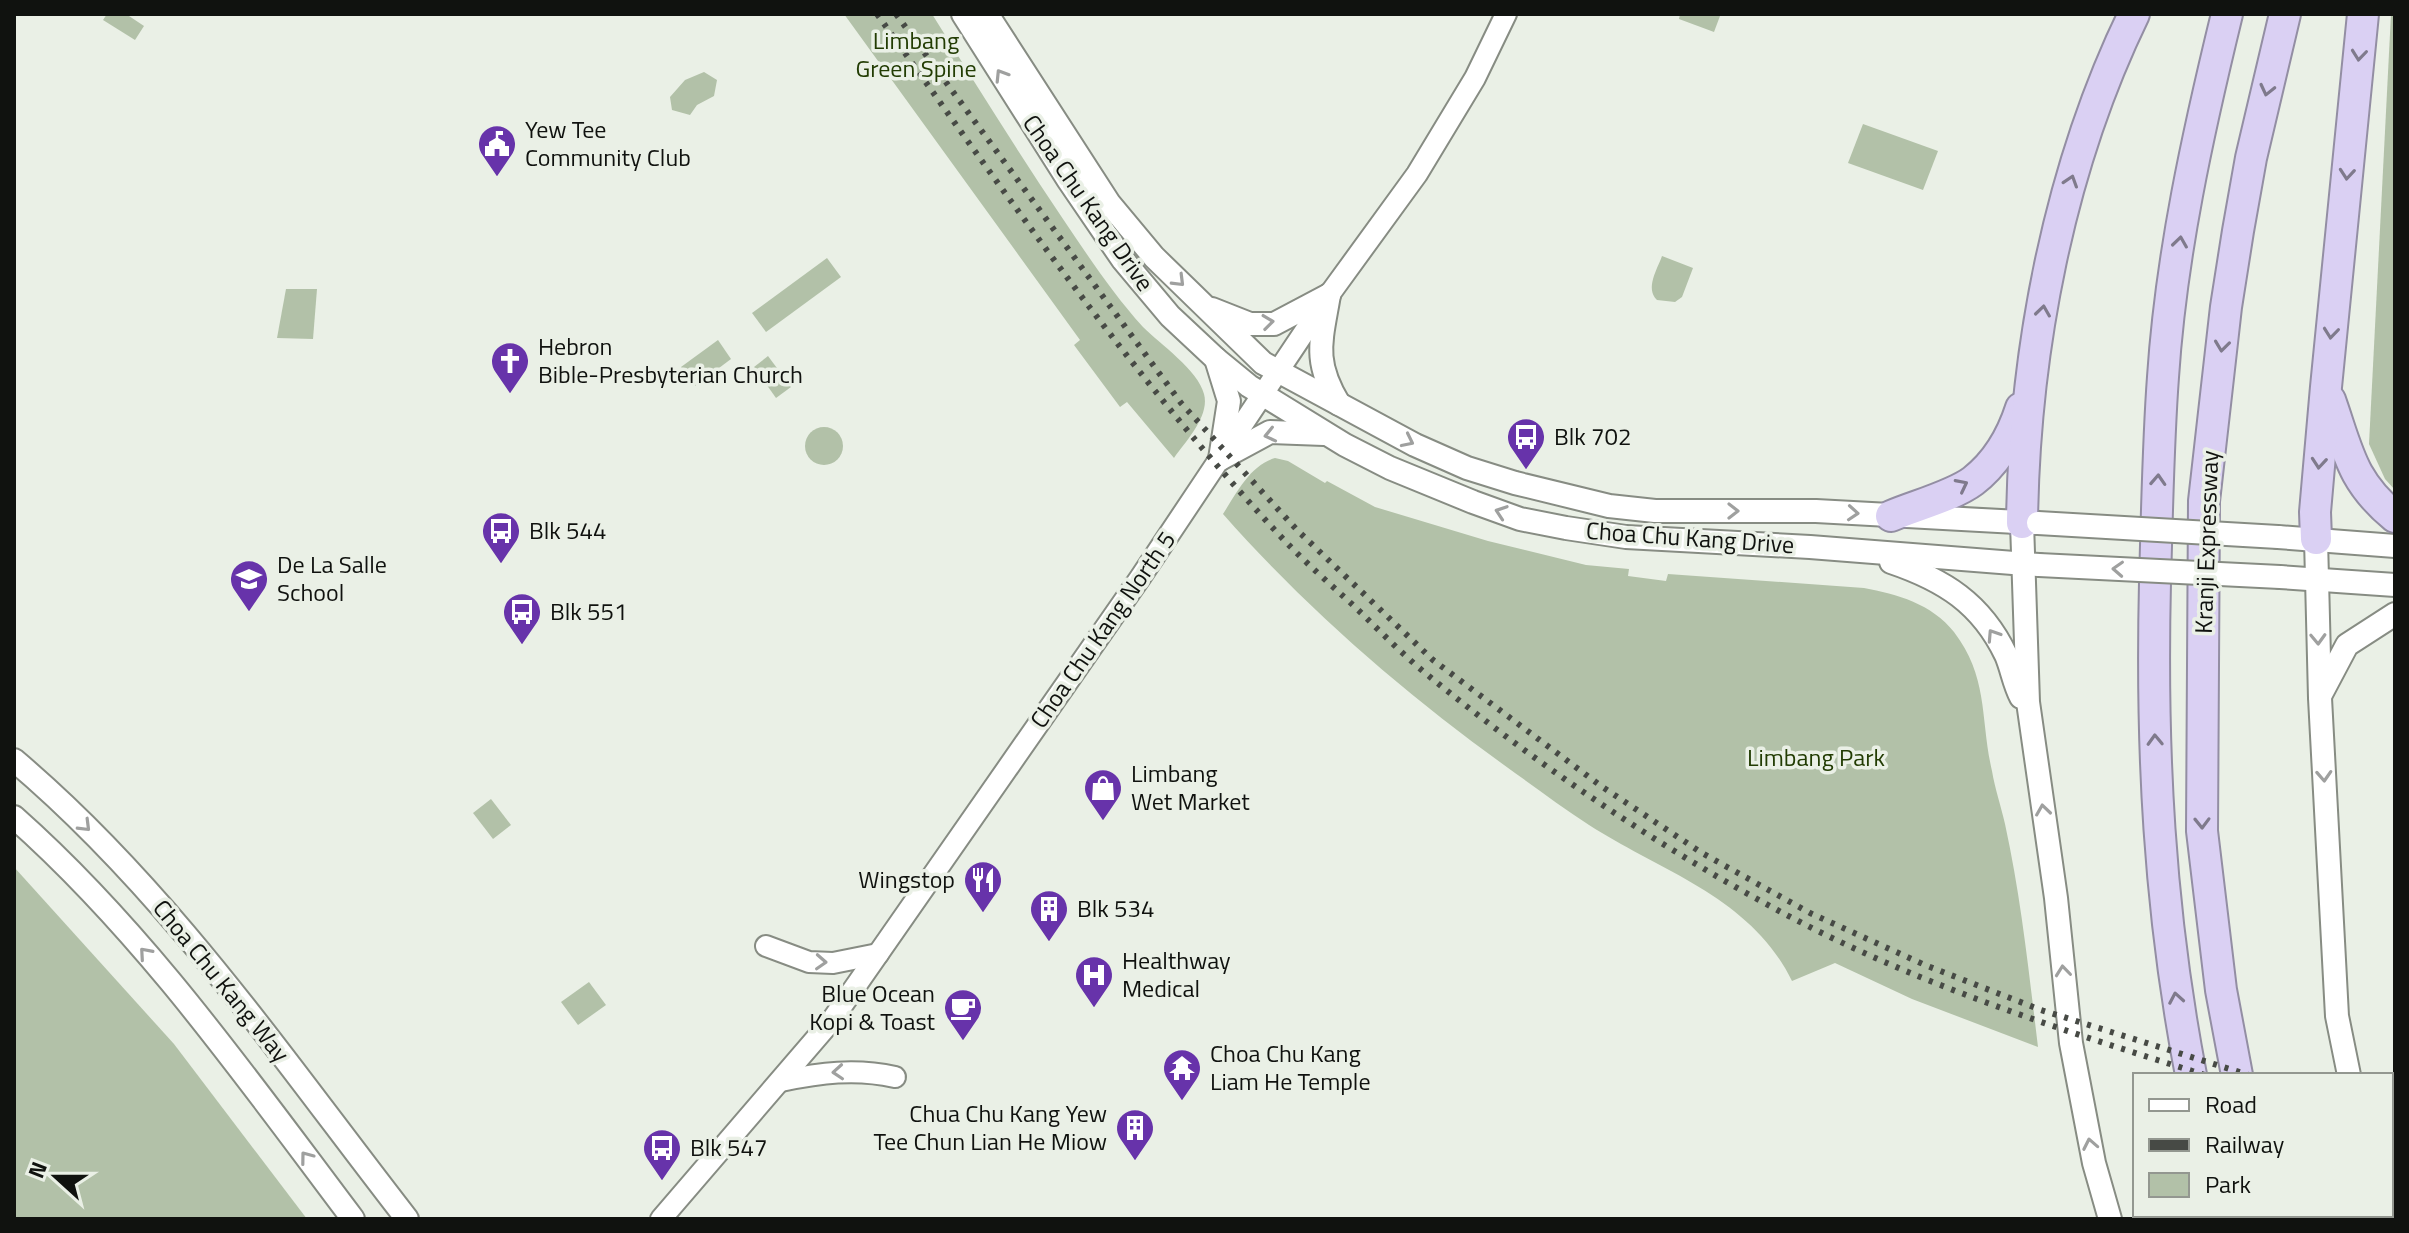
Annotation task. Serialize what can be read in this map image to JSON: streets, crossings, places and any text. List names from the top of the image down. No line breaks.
{"streets":{"highway":["Kranji Expressway"],"main road":["Choa Chu Kang Drive","Choa Chu Kang Way"],"street":["Choa Chu Kang North 5"]},"crossings":[["Choa Chu Kang Drive","Choa Chu Kang North 5"]],"parks":["Limbang Green Spine","Limbang Park"],"places":{"public building":["Yew Tee Community Club"],"church":["Hebron Bible-Presbyterian Church"],"bus stop":["Blk 702","Blk 544","Blk 551","Blk 547"],"school or university":["De La Salle School"],"shop":["Limbang Wet Market"],"restaurant":["Wingstop"],"building":["Blk 534","Chua Chu Kang Yew Tee Chun Lian He Miow"],"hospital":["Healthway Medical"],"cafe":["Blue Ocean Kopi & Toast"],"temple":["Choa Chu Kang Liam He Temple"]},"legend":["Road","Railway","Park"],"north":"left"}
